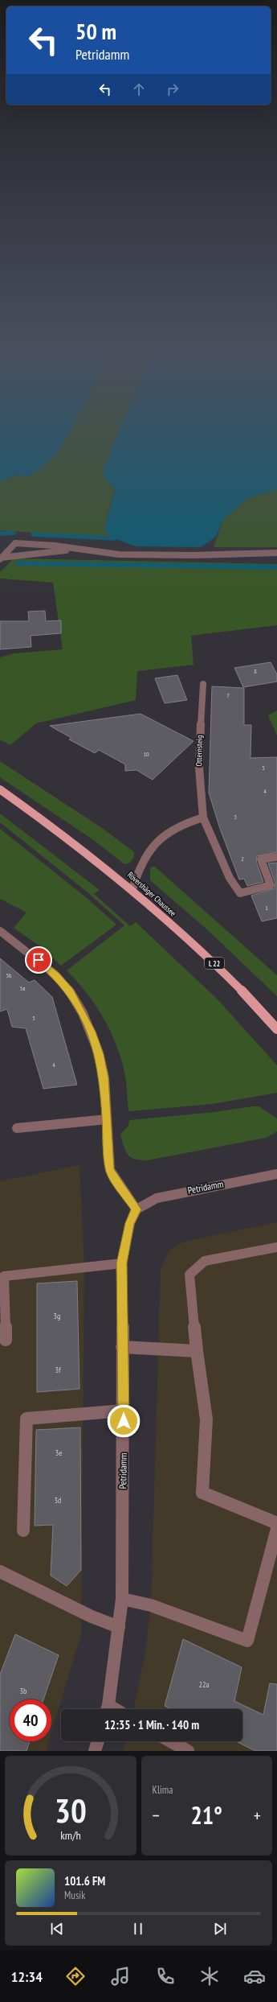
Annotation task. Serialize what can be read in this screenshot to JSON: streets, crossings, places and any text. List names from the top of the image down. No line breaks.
{"streets":{"main road":["Rövershäger Chaussee","L 22"],"street":["Otternsteig","Petridamm"]},"house_numbers":["8","7","10","5","4","3","2","1","5b","5a","5","4","3g","3f","3e","3d","22a","3b"],"page":{"turn":["50 m","Petridamm"],"limit":"40","trip":"12:35 · 1 Min. · 140 m","tile":"Klima","heat":["−","21°","+"],"song":["101.6 FM","Musik"],"tabs":"12:34","gauge":["30","km/h"]}}
